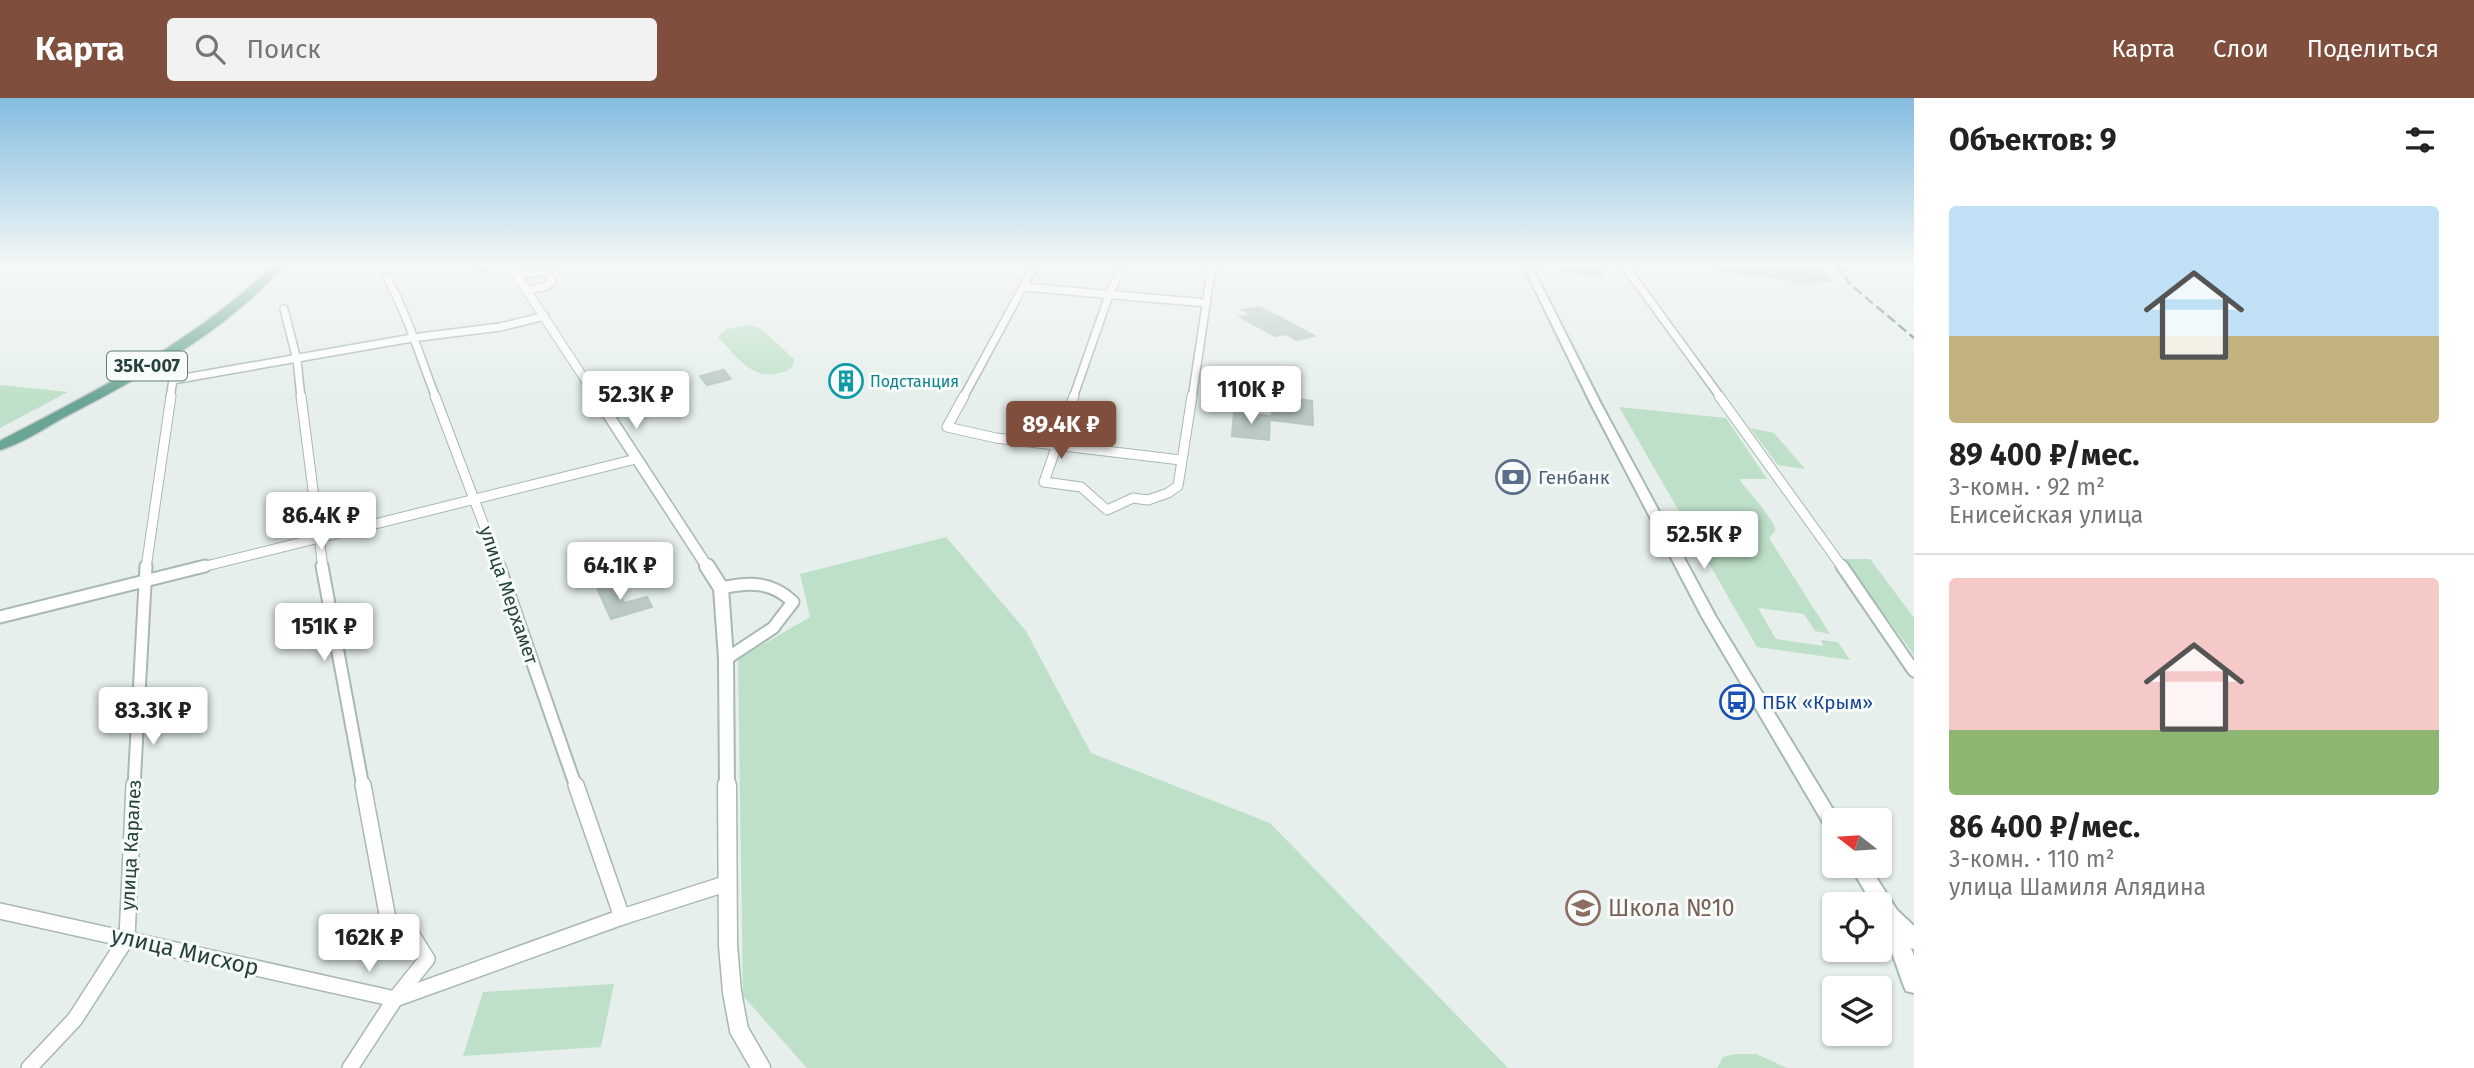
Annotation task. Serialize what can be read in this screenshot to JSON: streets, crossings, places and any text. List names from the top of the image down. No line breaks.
{"streets":{"main road":["35К-007"],"street":["улица Мерхамет","улица Каралез","улица Мисхор"]},"crossings":[["улица Каралез","улица Мисхор"]],"places":{"building":["Подстанция"],"bank":["Генбанк"],"bus stop":["ПБК «Крым»"],"school or university":["Школа №10"]},"north":"left","page":{"header":"Карта","search":"Поиск","nav":["Карта","Слои","Поделиться"],"heading":"Объектов: 9","list":[{"name":"89 400 ₽/мес.","note":"3-комн. · 92 m² · Енисейская улица"},{"name":"86 400 ₽/мес.","note":"3-комн. · 110 m² · улица Шамиля Алядина"}],"price":["110K ₽","52.3K ₽","89.4K ₽","86.4K ₽","52.5K ₽","64.1K ₽","151K ₽","83.3K ₽","162K ₽"]}}
